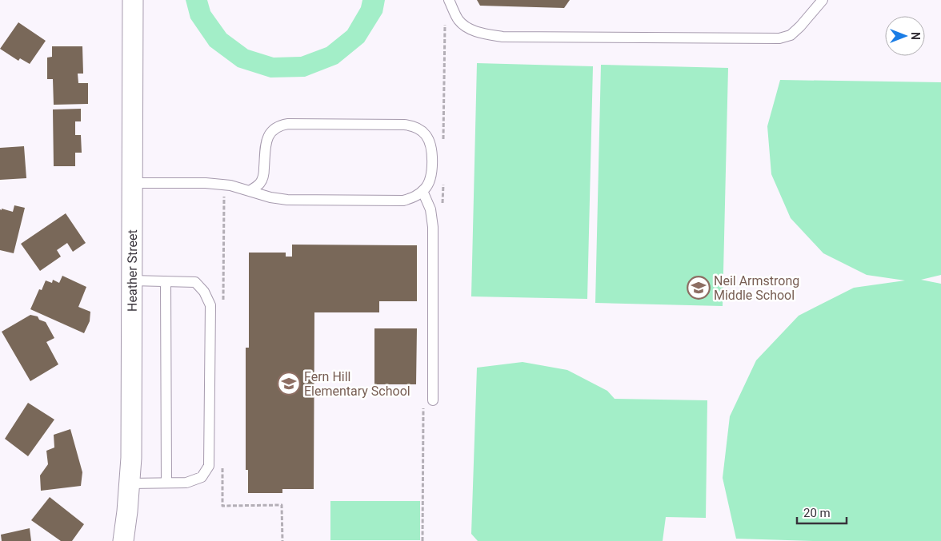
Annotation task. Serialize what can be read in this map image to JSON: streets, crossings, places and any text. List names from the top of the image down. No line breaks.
{"streets":{"street":["Heather Street"]},"places":{"school or university":["Neil Armstrong Middle School","Fern Hill Elementary School"]},"scale_bar":"20 m","north":"right"}
